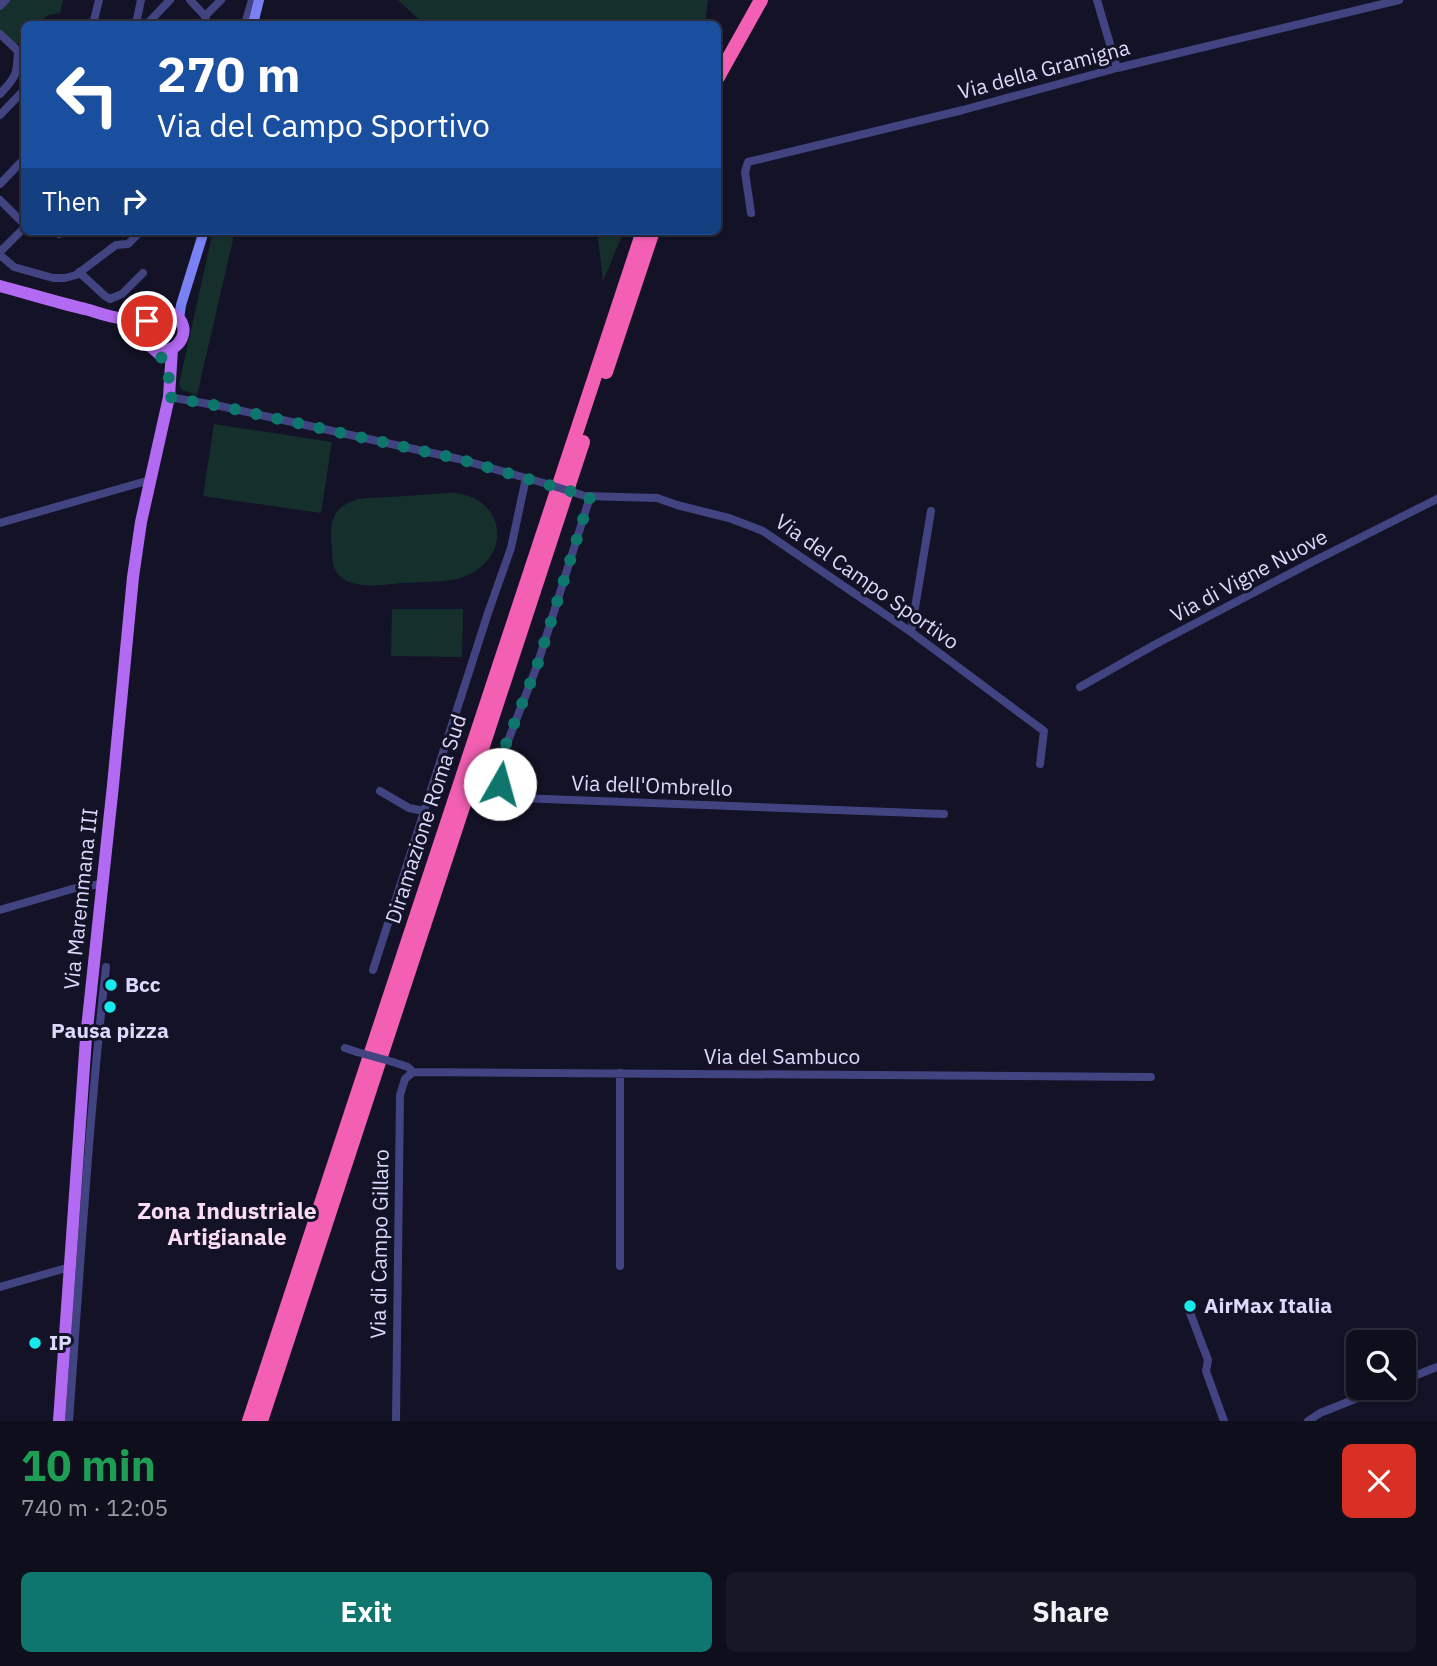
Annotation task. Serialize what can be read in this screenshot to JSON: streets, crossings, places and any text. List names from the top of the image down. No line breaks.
{"streets":{"highway":["Diramazione Roma Sud"],"main road":["Via Maremmana III"],"street":["Via della Gramigna","Via di Vigne Nuove","Via del Campo Sportivo","Via dell'Ombrello","Via del Sambuco","Via di Campo Gillaro"]},"crossings":[["Via del Campo Sportivo","Via dell'Ombrello"],["Via del Campo Sportivo","Via Maremmana III"],["Via del Sambuco","Via di Campo Gillaro"]],"districts":["Zona Industriale Artigianale"],"places":["Bcc","Pausa pizza","AirMax Italia","IP"],"page":{"turn":["270 m","Via del Campo Sportivo"],"then":"Then","heading":["10 min","740 m · 12:05"],"buttons":["Exit","Share"]}}
